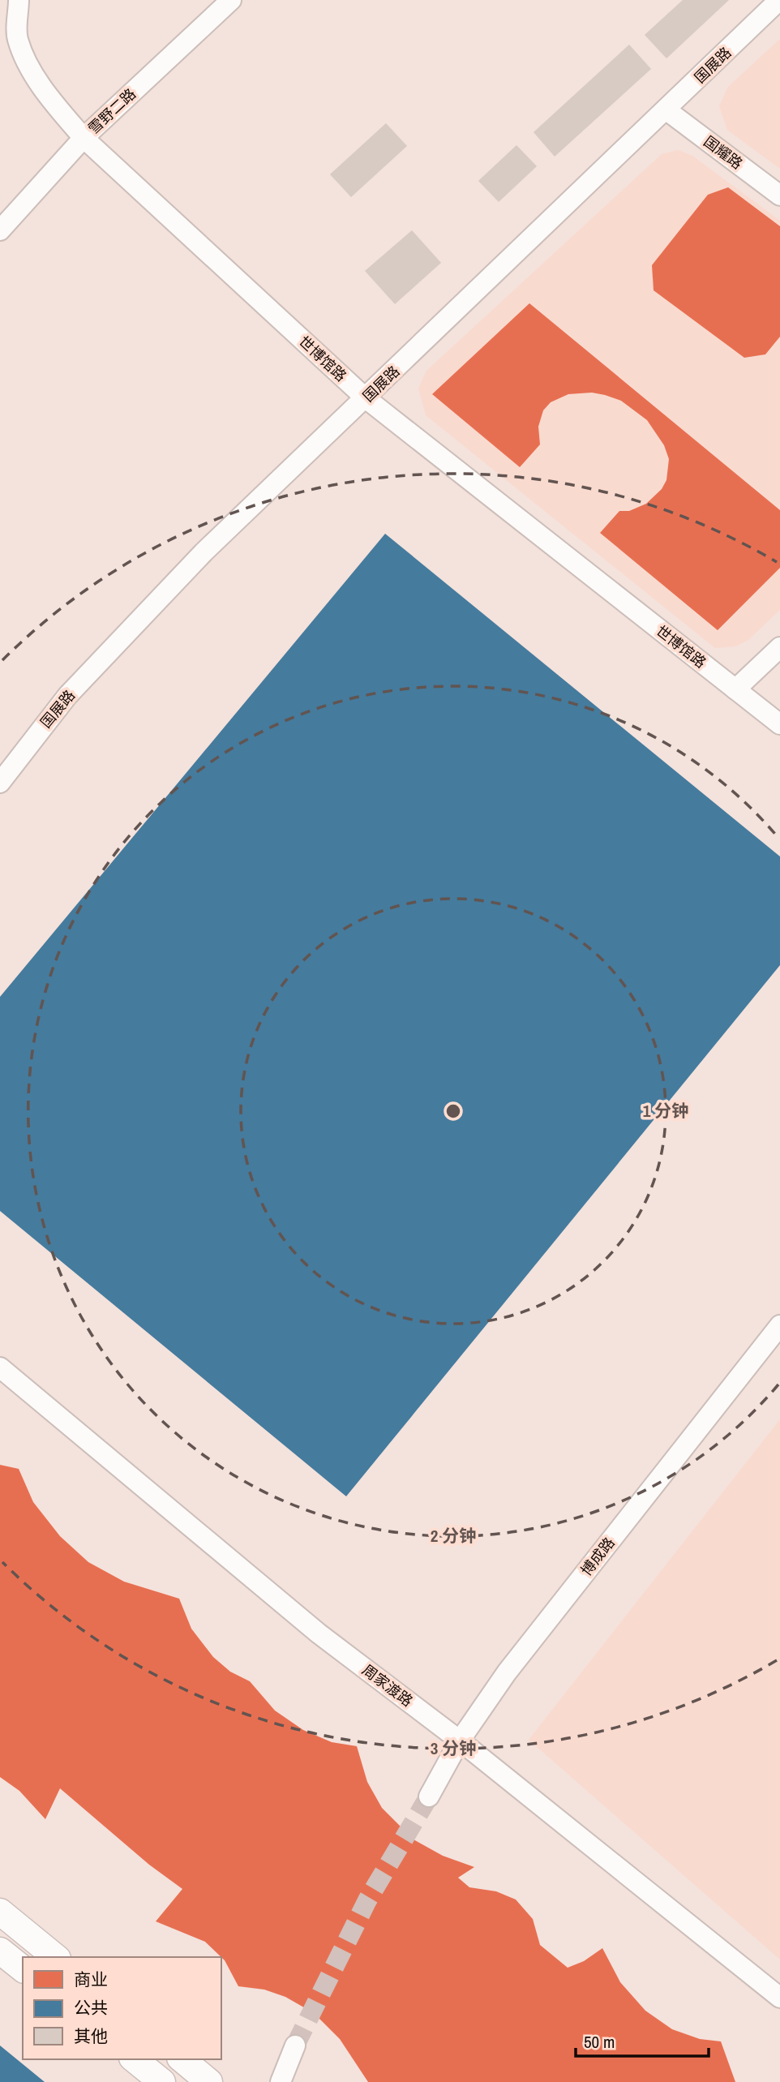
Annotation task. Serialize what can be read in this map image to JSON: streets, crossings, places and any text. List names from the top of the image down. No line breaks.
{"streets":{"street":["国展路","雪野二路","国耀路","世博馆路","博成路","周家渡路"]},"crossings":[["国展路","国耀路"],["国展路","世博馆路"],["雪野二路","世博馆路"],["博成路","周家渡路"]],"legend":["商业","公共","其他"],"scale_bar":"50 m","rings":["1 分钟","2 分钟","3 分钟"]}
